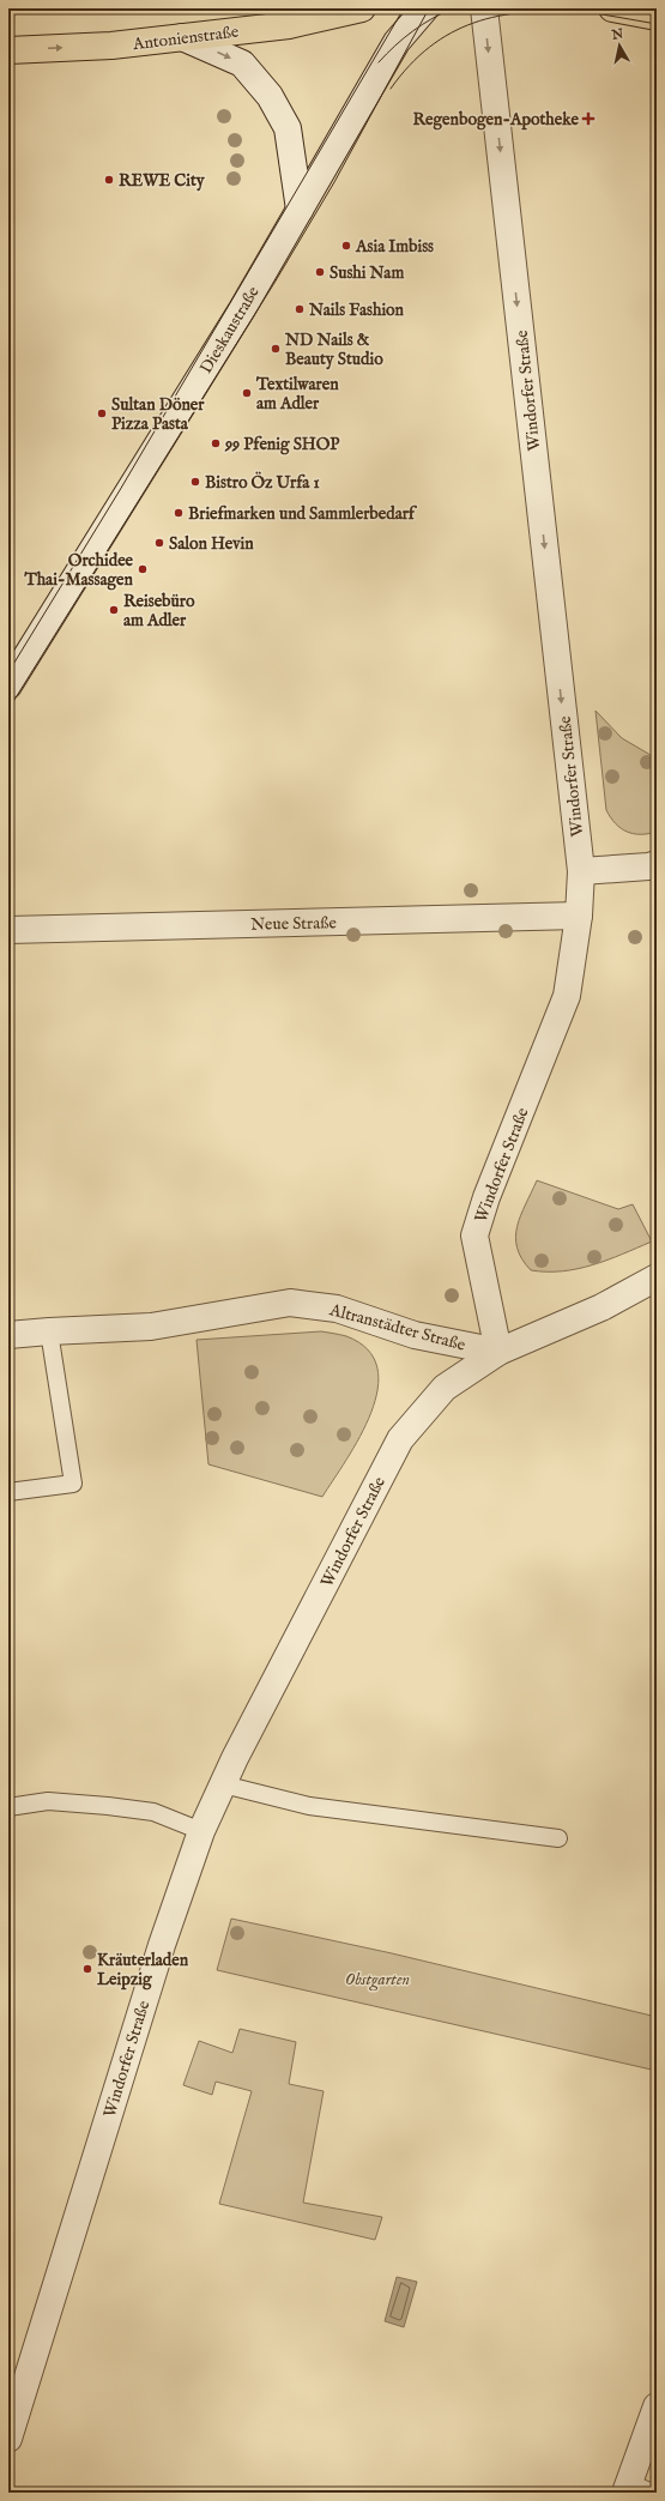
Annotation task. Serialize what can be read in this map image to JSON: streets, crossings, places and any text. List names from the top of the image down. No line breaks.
{"streets":{"main road":["Antonienstraße"],"street":["Dieskaustraße","Windorfer Straße","Neue Straße","Altranstädter Straße"]},"crossings":[["Windorfer Straße","Neue Straße"],["Windorfer Straße","Altranstädter Straße"]],"one_way":["Antonienstraße"],"parks":["Obstgarten"],"places":{"health":["Regenbogen-Apotheke"],"other":["REWE City","Asia Imbiss","Sushi Nam","Nails Fashion","ND Nails & Beauty Studio","Textilwaren am Adler","Sultan Döner Pizza Pasta","99 Pfenig SHOP","Bistro Öz Urfa 1","Briefmarken und Sammlerbedarf","Salon Hevin","Orchidee Thai-Massagen","Reisebüro am Adler","Kräuterladen Leipzig"]},"north":"top"}
